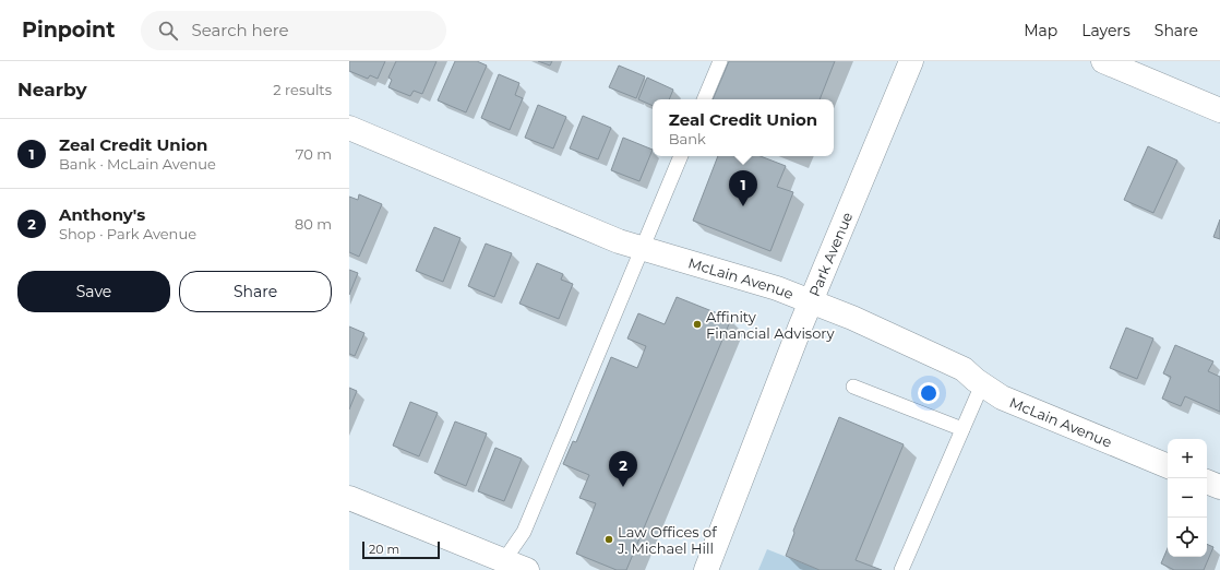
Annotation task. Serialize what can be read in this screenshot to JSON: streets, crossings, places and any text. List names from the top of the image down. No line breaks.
{"streets":{"street":["Park Avenue","McLain Avenue"]},"crossings":[["Park Avenue","McLain Avenue"]],"places":["Affinity Financial Advisory","Law Offices of J. Michael Hill"],"scale_bar":"20 m","page":{"header":"Pinpoint","search":"Search here","nav":["Map","Layers","Share"],"heading":["Nearby","2 results"],"popup":["Zeal Credit Union","Bank"],"list":[{"mark":"1","name":"Zeal Credit Union","note":"Bank · McLain Avenue","value":"70 m"},{"mark":"2","name":"Anthony's","note":"Shop · Park Avenue","value":"80 m"}],"pins":["1","2"],"buttons":["Save","Share"],"map_buttons":["+","−"],"scale":"20 m"}}
